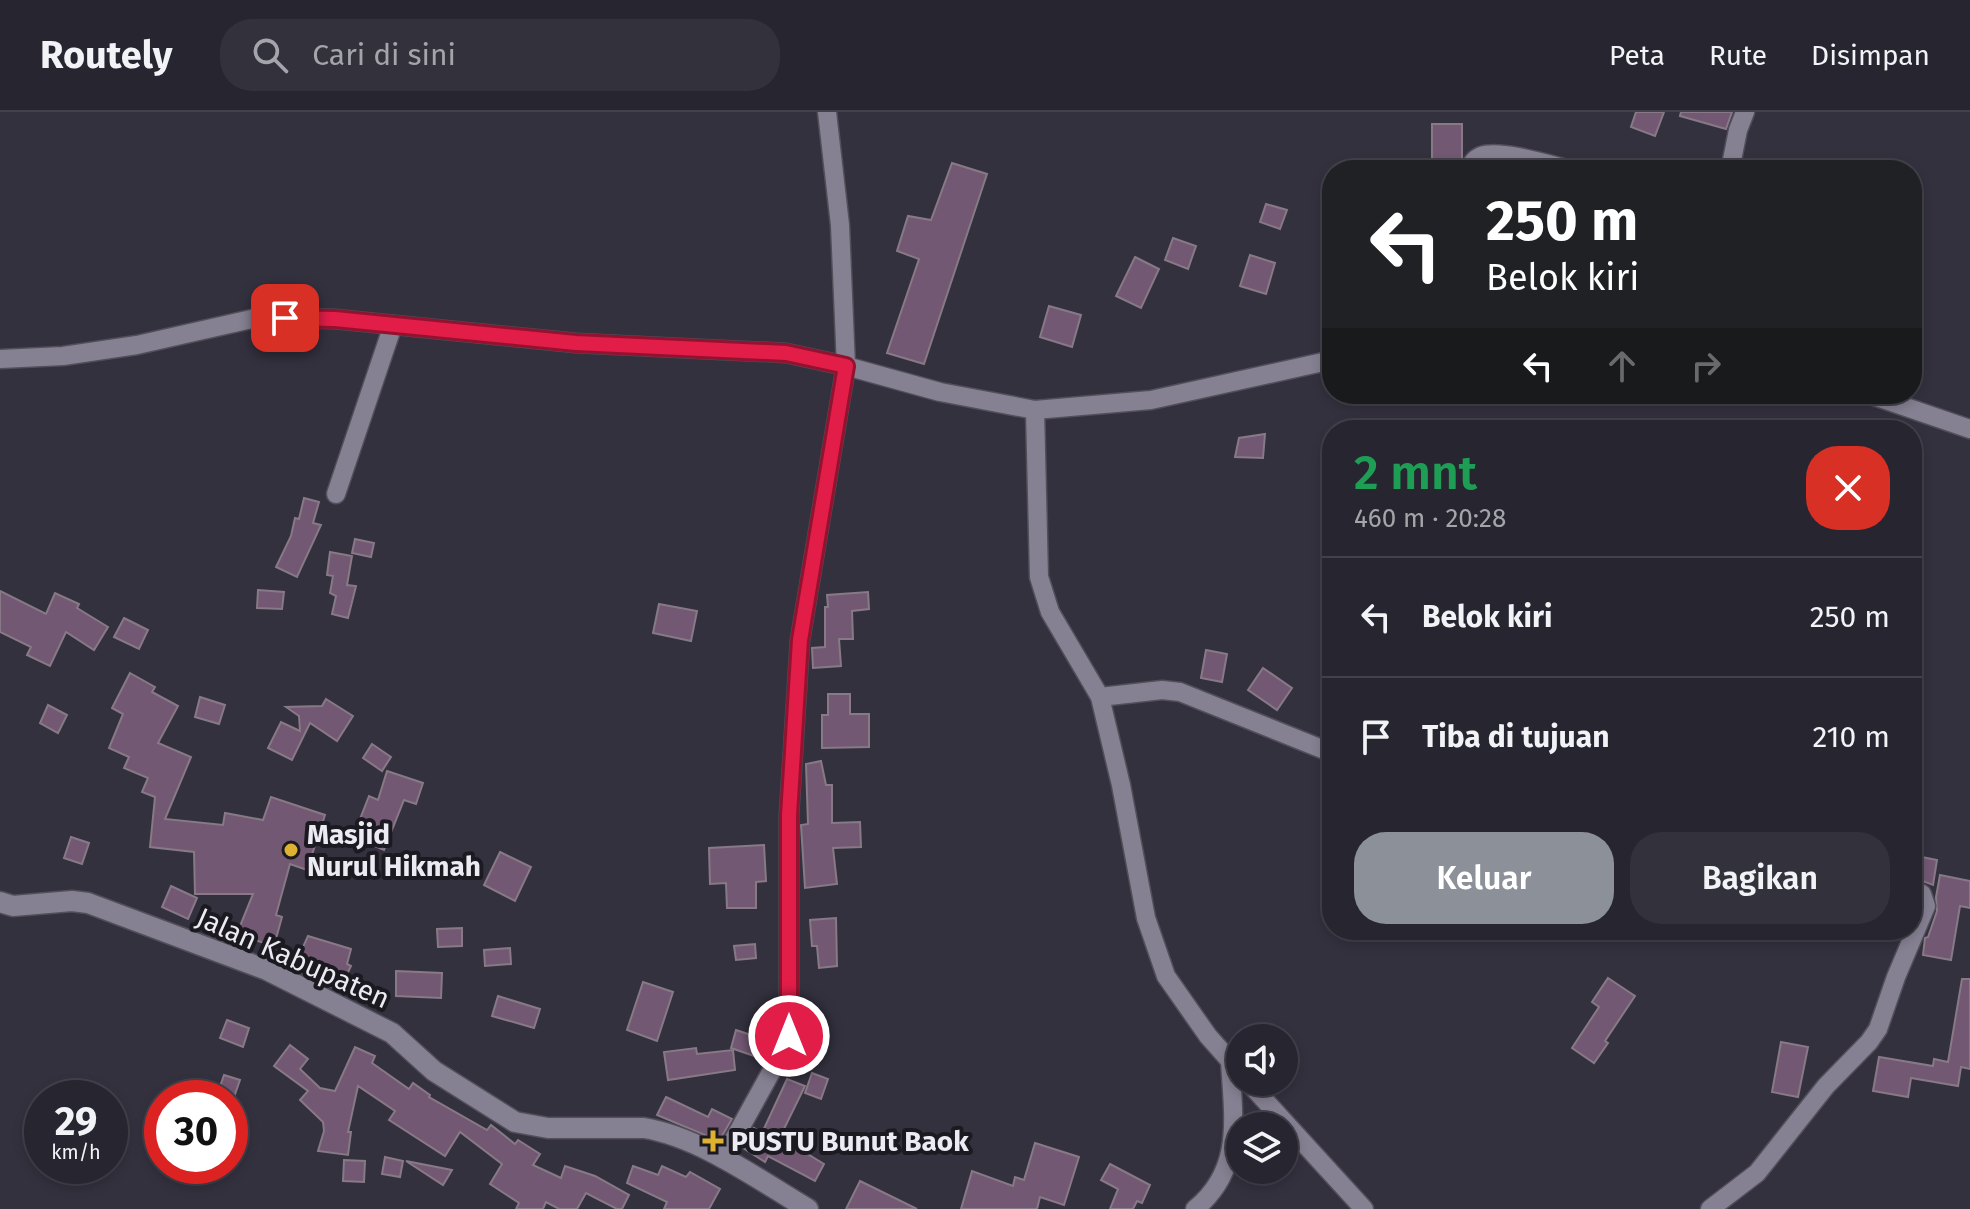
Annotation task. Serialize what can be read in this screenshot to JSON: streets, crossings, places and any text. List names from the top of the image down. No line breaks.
{"streets":{"street":["Jalan Kabupaten"]},"places":{"other":["Masjid Nurul Hikmah"],"health":["PUSTU Bunut Baok"]},"page":{"header":"Routely","search":"Cari di sini","nav":["Peta","Rute","Disimpan"],"turn":["250 m","Belok kiri"],"heading":["2 mnt","460 m · 20:28"],"list":[{"name":"Belok kiri","value":"250 m"},{"name":"Tiba di tujuan","value":"210 m"}],"buttons":["Keluar","Bagikan"],"speed":"29 km/h","limit":"30"}}
